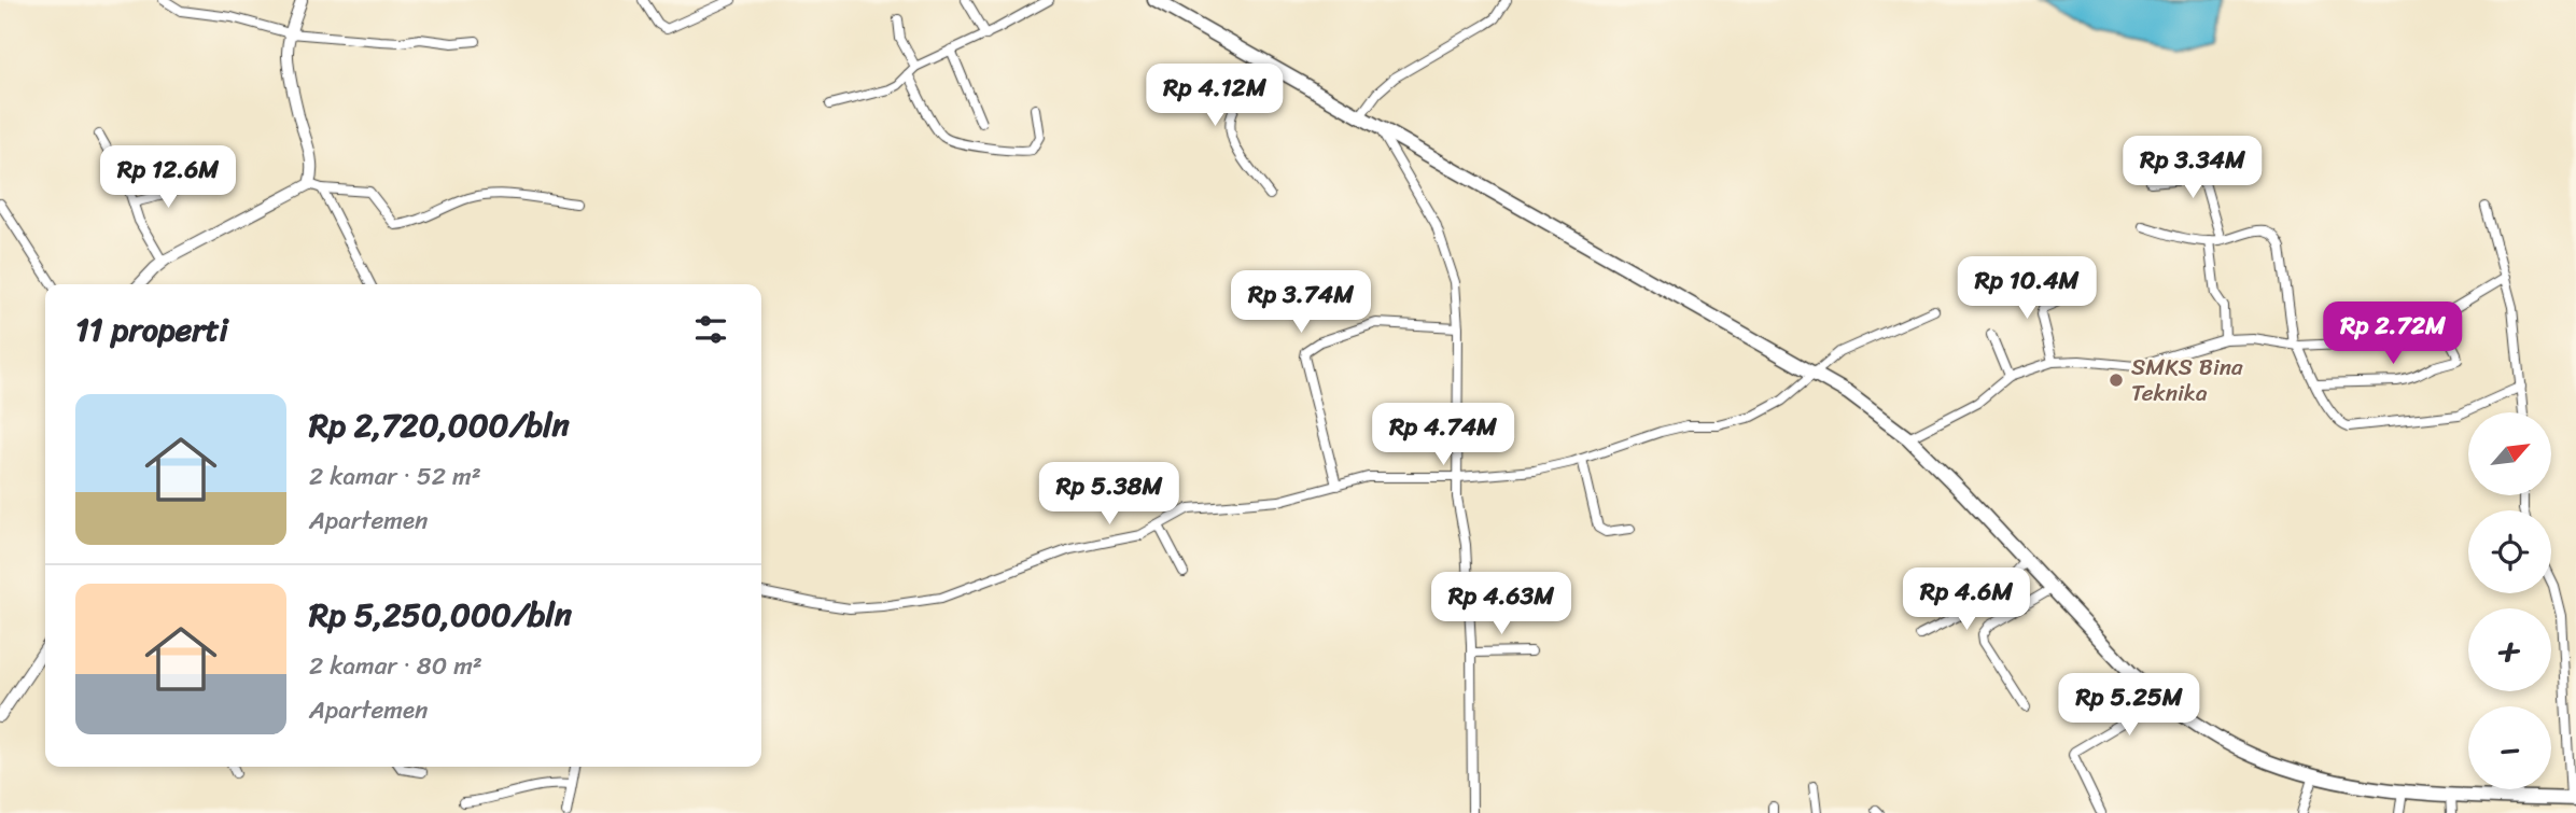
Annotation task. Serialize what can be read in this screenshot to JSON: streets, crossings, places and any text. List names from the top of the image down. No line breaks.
{"places":["SMKS Bina Teknika"],"north":"top right","page":{"price":["Rp 4.12M","Rp 3.34M","Rp 12.6M","Rp 10.4M","Rp 3.74M","Rp 2.72M","Rp 4.74M","Rp 5.38M","Rp 4.6M","Rp 4.63M","Rp 5.25M"],"heading":"11 properti","list":[{"name":"Rp 2,720,000/bln","note":"2 kamar · 52 m² · Apartemen"},{"name":"Rp 5,250,000/bln","note":"2 kamar · 80 m² · Apartemen"}],"map_buttons":["+","−"]}}
